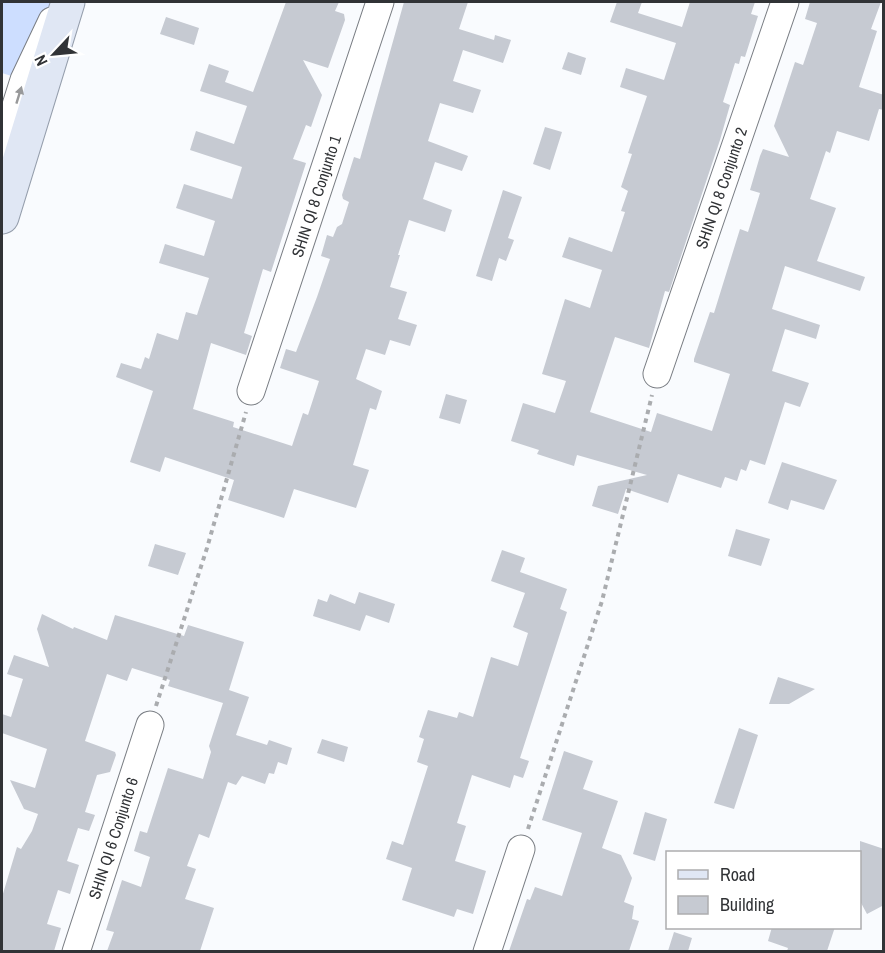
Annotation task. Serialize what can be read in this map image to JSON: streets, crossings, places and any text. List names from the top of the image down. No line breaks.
{"streets":{"street":["SHIN QI 8 Conjunto 2","SHIN QI 8 Conjunto 1","SHIN QI 6 Conjunto 6"]},"legend":["Road","Building"],"north":"bottom left"}
